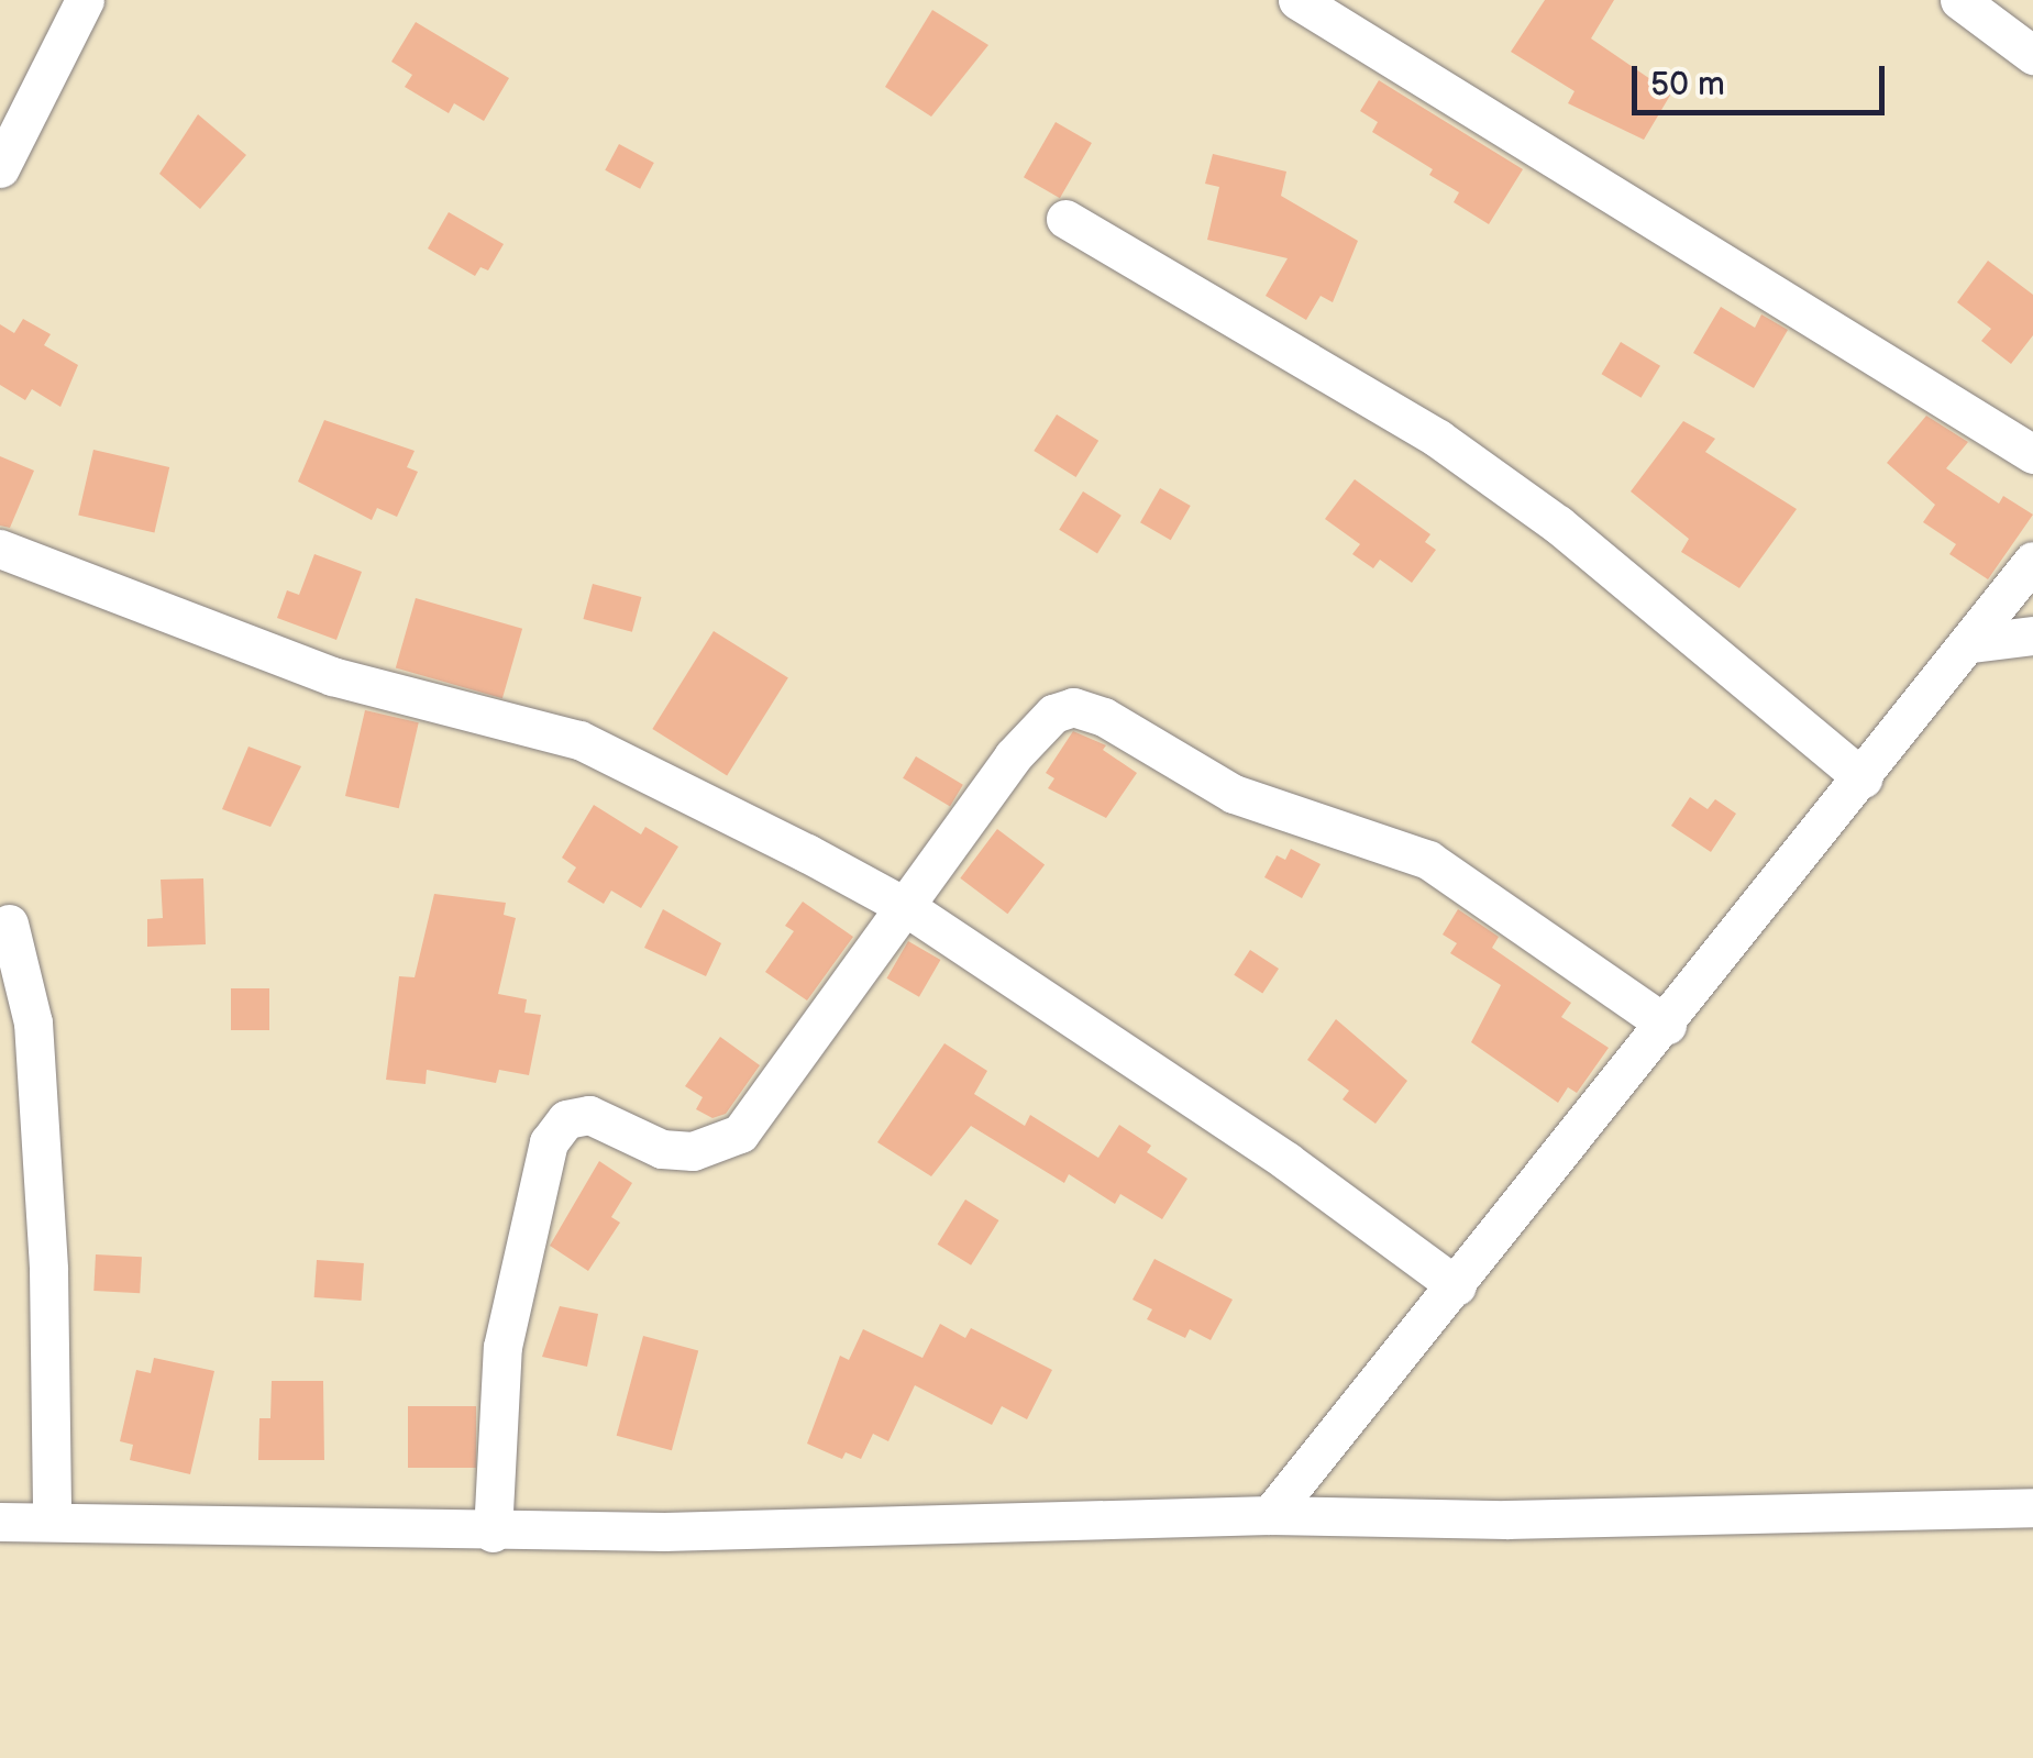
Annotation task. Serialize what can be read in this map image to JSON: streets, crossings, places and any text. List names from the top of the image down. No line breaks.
{"scale_bar":"50 m"}
